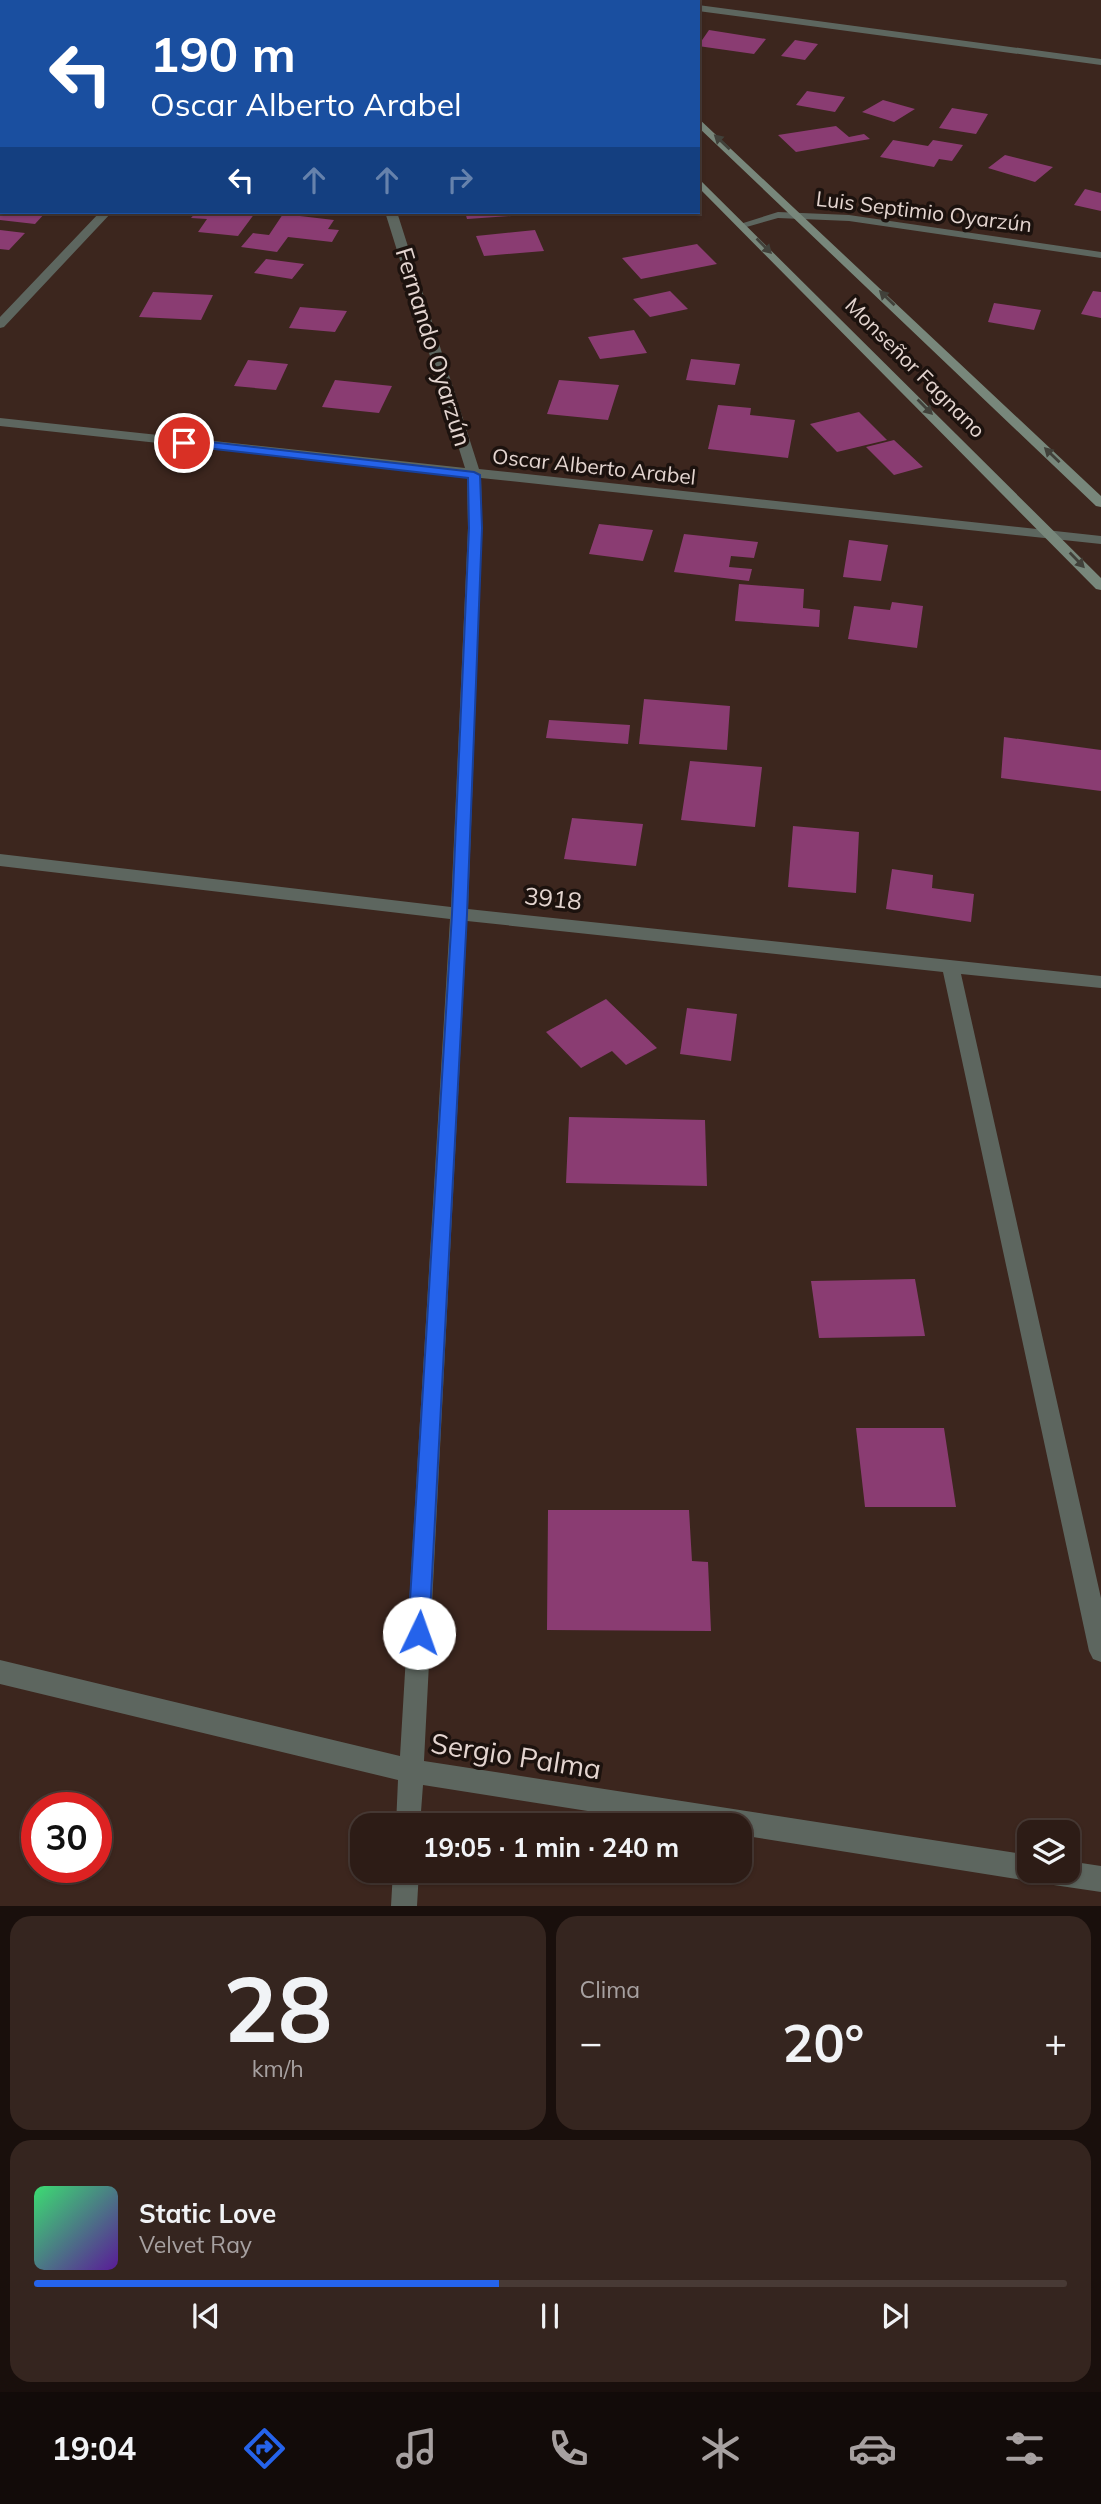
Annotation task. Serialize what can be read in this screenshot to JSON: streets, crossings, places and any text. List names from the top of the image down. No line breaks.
{"streets":{"street":["Luis Septimio Oyarzún","Fernando Oyarzún","Monseñor Fagnano","Oscar Alberto Arabel","3918","Sergio Palma"]},"crossings":[["Luis Septimio Oyarzún","Monseñor Fagnano"],["Fernando Oyarzún","Oscar Alberto Arabel"],["Fernando Oyarzún","3918"],["Fernando Oyarzún","Sergio Palma"],["Monseñor Fagnano","Oscar Alberto Arabel"]],"page":{"turn":["190 m","Oscar Alberto Arabel"],"limit":"30","trip":"19:05 · 1 min · 240 m","tile":[["28","km/h"],"Clima"],"heat":["−","20°","+"],"song":["Static Love","Velvet Ray"],"tabs":"19:04"}}
